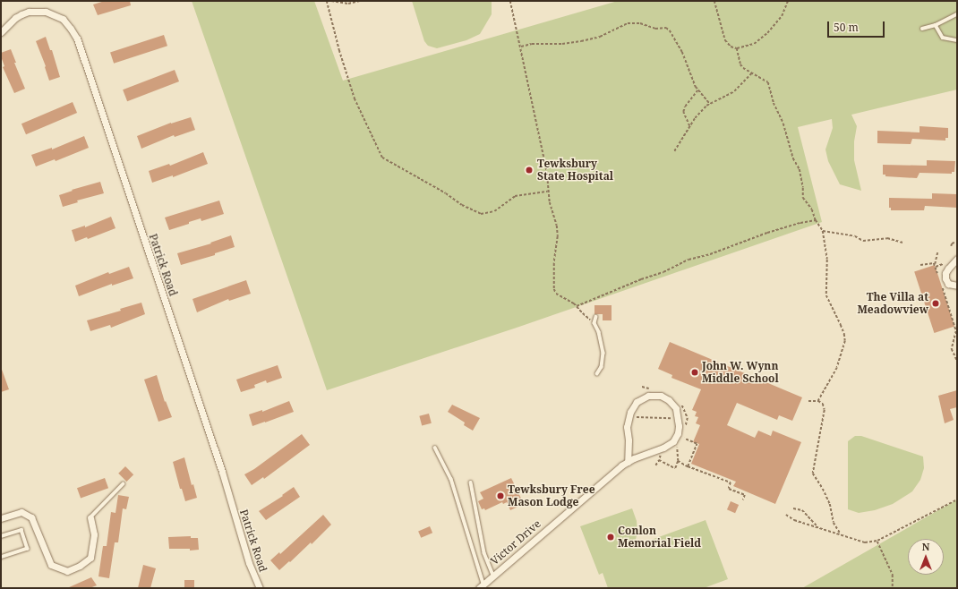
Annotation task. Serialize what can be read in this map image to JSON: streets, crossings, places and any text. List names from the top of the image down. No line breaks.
{"streets":{"street":["Patrick Road","Victor Drive"]},"places":["Tewksbury State Hospital","The Villa at Meadowview","John W. Wynn Middle School","Tewksbury Free Mason Lodge","Conlon Memorial Field"],"scale_bar":"50 m","north":"top"}
